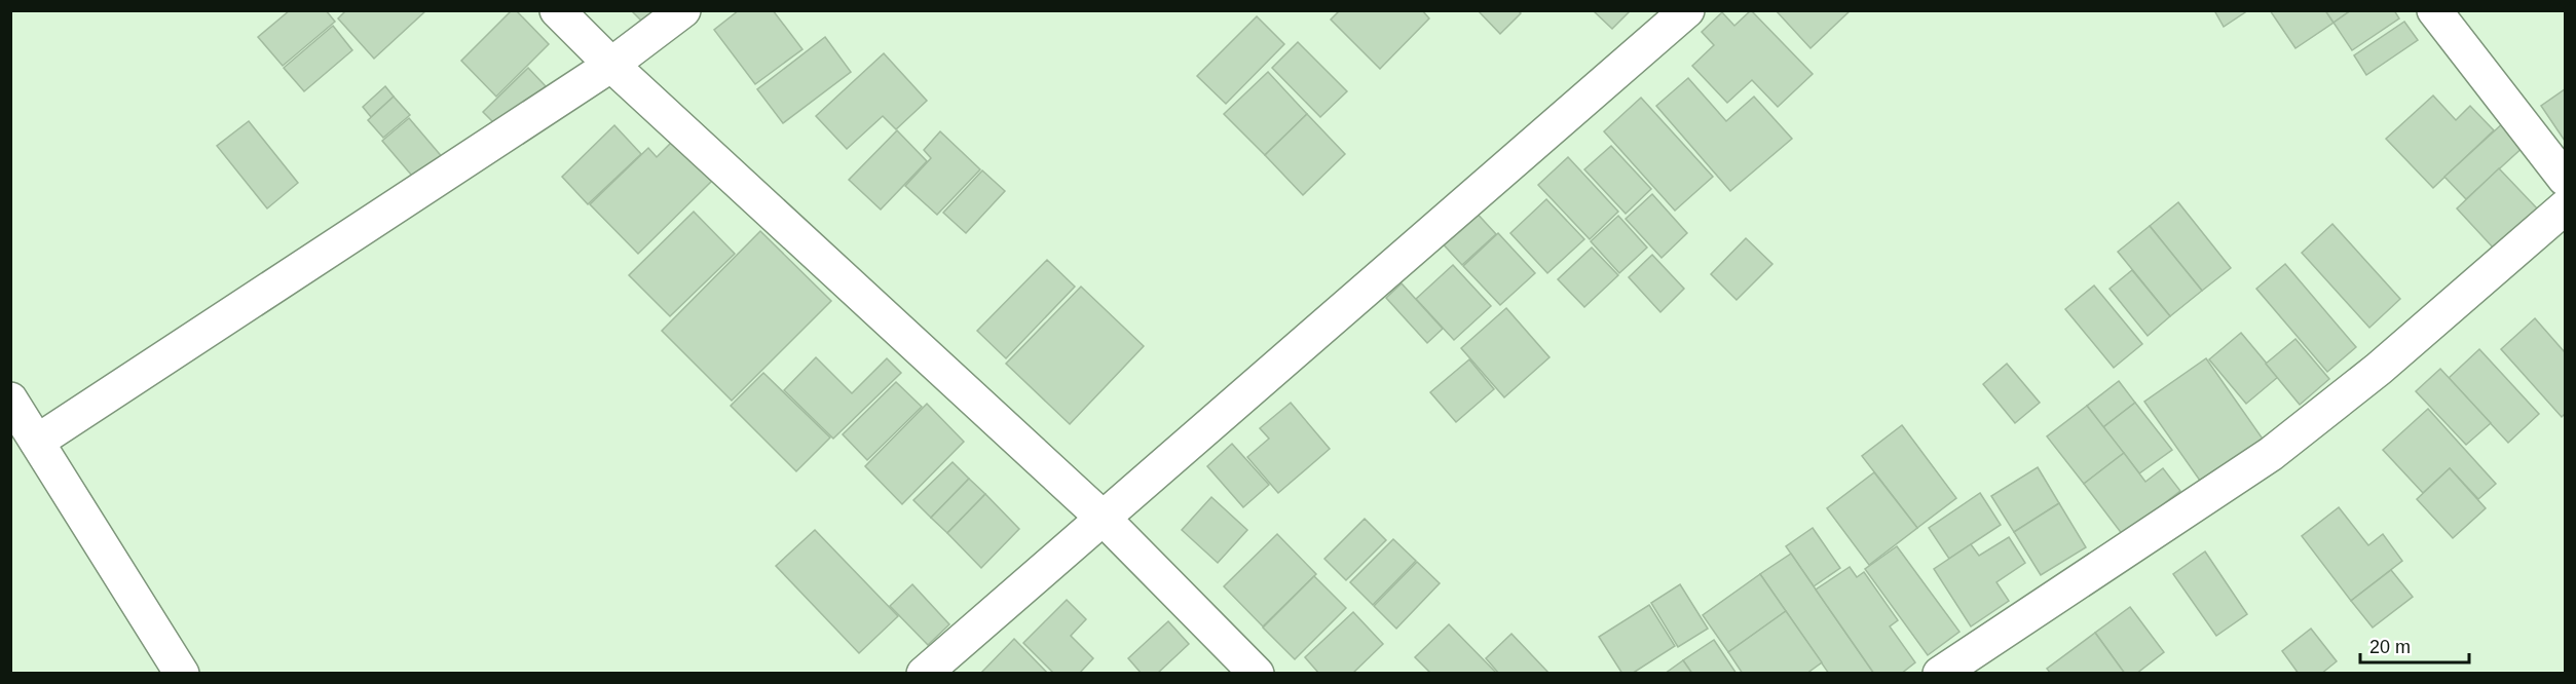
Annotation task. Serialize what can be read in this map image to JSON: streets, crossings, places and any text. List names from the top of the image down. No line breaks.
{"scale_bar":"20 m"}
